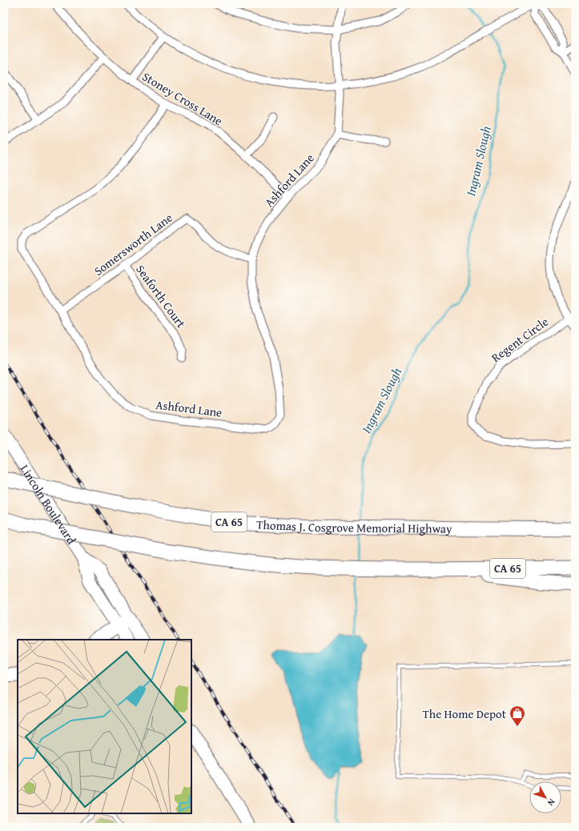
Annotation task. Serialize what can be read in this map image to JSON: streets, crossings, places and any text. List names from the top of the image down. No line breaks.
{"streets":{"highway":["CA 65","Thomas J. Cosgrove Memorial Highway"],"main road":["Lincoln Boulevard"],"street":["Stoney Cross Lane","Ashford Lane","Somersworth Lane","Seaforth Court","Regent Circle"]},"crossings":[["Stoney Cross Lane","Ashford Lane"],["Ashford Lane","Somersworth Lane"],["Somersworth Lane","Seaforth Court"]],"water":["Ingram Slough"],"places":{"shop":["The Home Depot"]},"north":"bottom right"}
